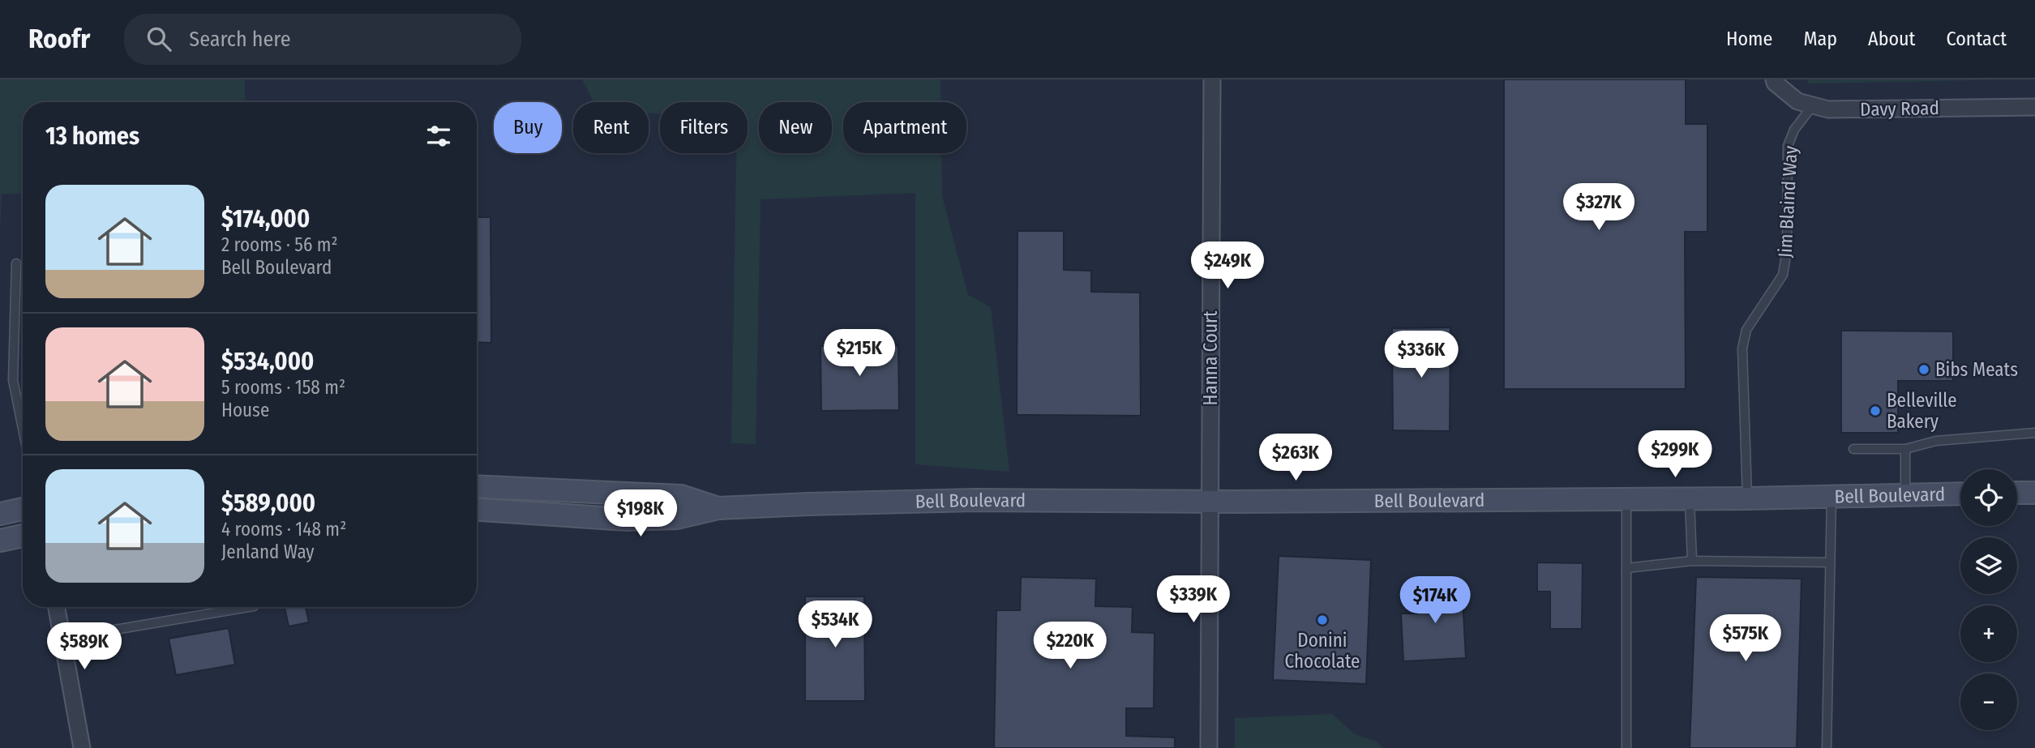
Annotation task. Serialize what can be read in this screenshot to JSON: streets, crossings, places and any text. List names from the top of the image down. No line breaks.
{"streets":{"main road":["Bell Boulevard"],"street":["Davy Road","Hanna Court"],"lane":["Jim Blaind Way"]},"crossings":[["Davy Road","Jim Blaind Way"],["Jim Blaind Way","Bell Boulevard"],["Hanna Court","Bell Boulevard"]],"places":["Bibs Meats","Belleville Bakery","Donini Chocolate"],"page":{"header":"Roofr","search":"Search here","nav":["Home","Map","About","Contact"],"chip":["Buy","Rent","Filters","New","Apartment"],"heading":"13 homes","list":[{"name":"$174,000","note":"2 rooms · 56 m² · Bell Boulevard"},{"name":"$534,000","note":"5 rooms · 158 m² · House"},{"name":"$589,000","note":"4 rooms · 148 m² · Jenland Way"}],"price":["$327K","$249K","$215K","$336K","$299K","$263K","$198K","$339K","$174K","$534K","$575K","$220K","$589K"],"map_buttons":["+","−"]}}
